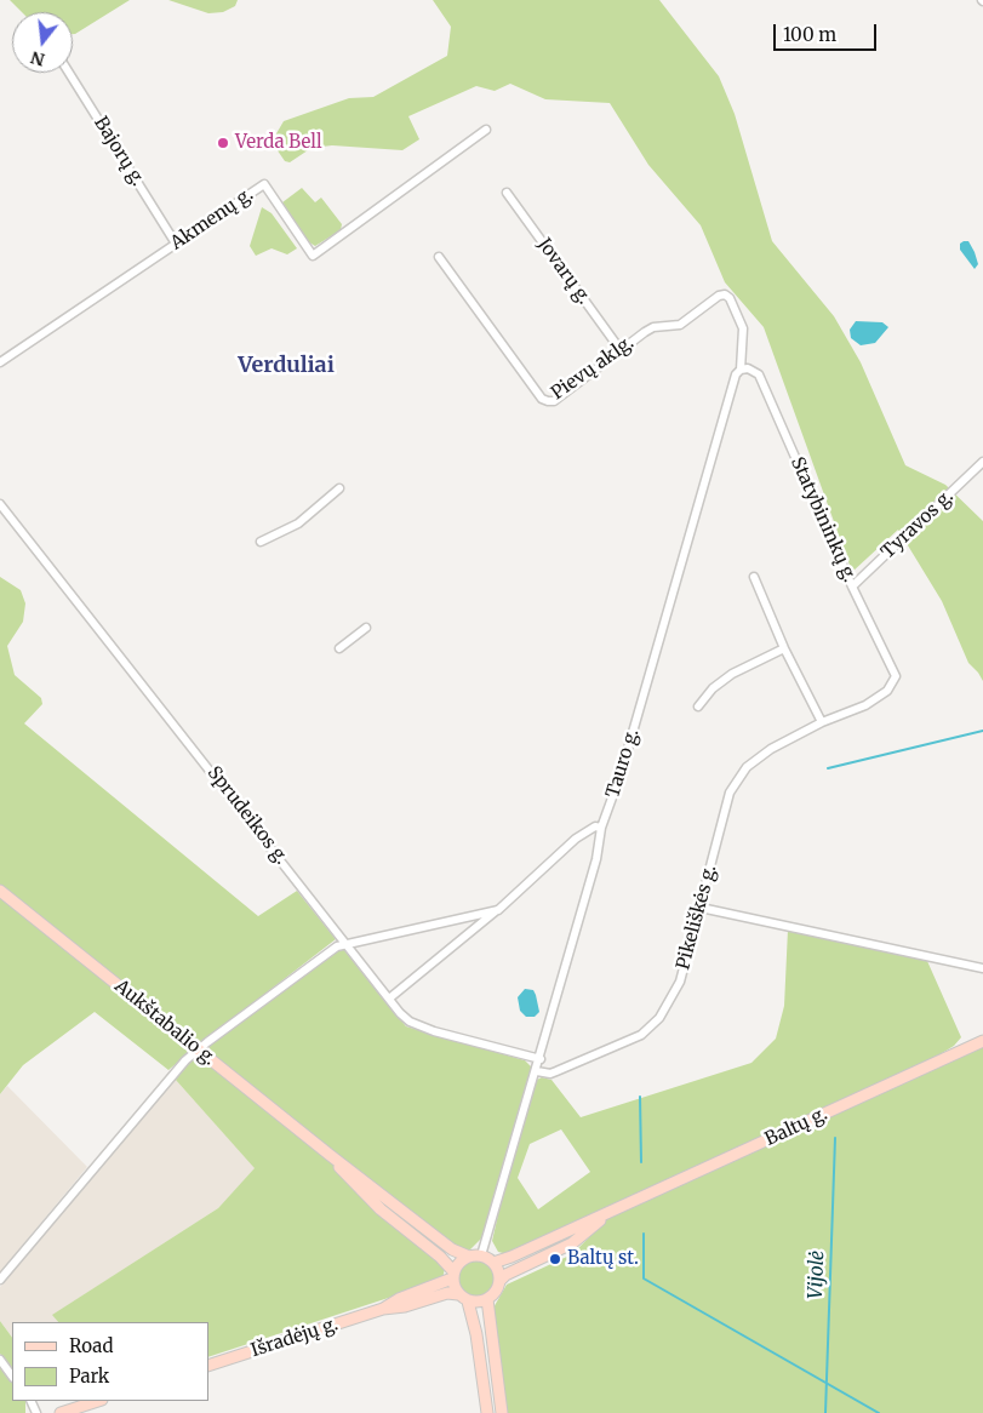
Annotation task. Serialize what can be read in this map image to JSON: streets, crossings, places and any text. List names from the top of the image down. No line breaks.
{"streets":{"main road":["Aukštabalio g.","Baltų g.","Išradėjų g."],"street":["Bajorų g.","Akmenų g.","Jovarų g.","Pievų aklg.","Statybininkų g.","Tyravos g.","Tauro g.","Sprudeikos g.","Pikeliškės g."]},"crossings":[["Bajorų g.","Akmenų g."],["Jovarų g.","Pievų aklg."],["Pievų aklg.","Statybininkų g."],["Pievų aklg.","Tauro g."],["Statybininkų g.","Tyravos g."],["Statybininkų g.","Tauro g."],["Statybininkų g.","Pikeliškės g."],["Tauro g.","Sprudeikos g."],["Tauro g.","Pikeliškės g."],["Tauro g.","Aukštabalio g."],["Tauro g.","Baltų g."],["Tauro g.","Išradėjų g."],["Aukštabalio g.","Baltų g."],["Aukštabalio g.","Išradėjų g."],["Baltų g.","Išradėjų g."]],"districts":["Verduliai"],"water":["Vijolė"],"places":["Verda Bell","Baltų st."],"legend":["Road","Park"],"scale_bar":"100 m","north":"bottom"}
